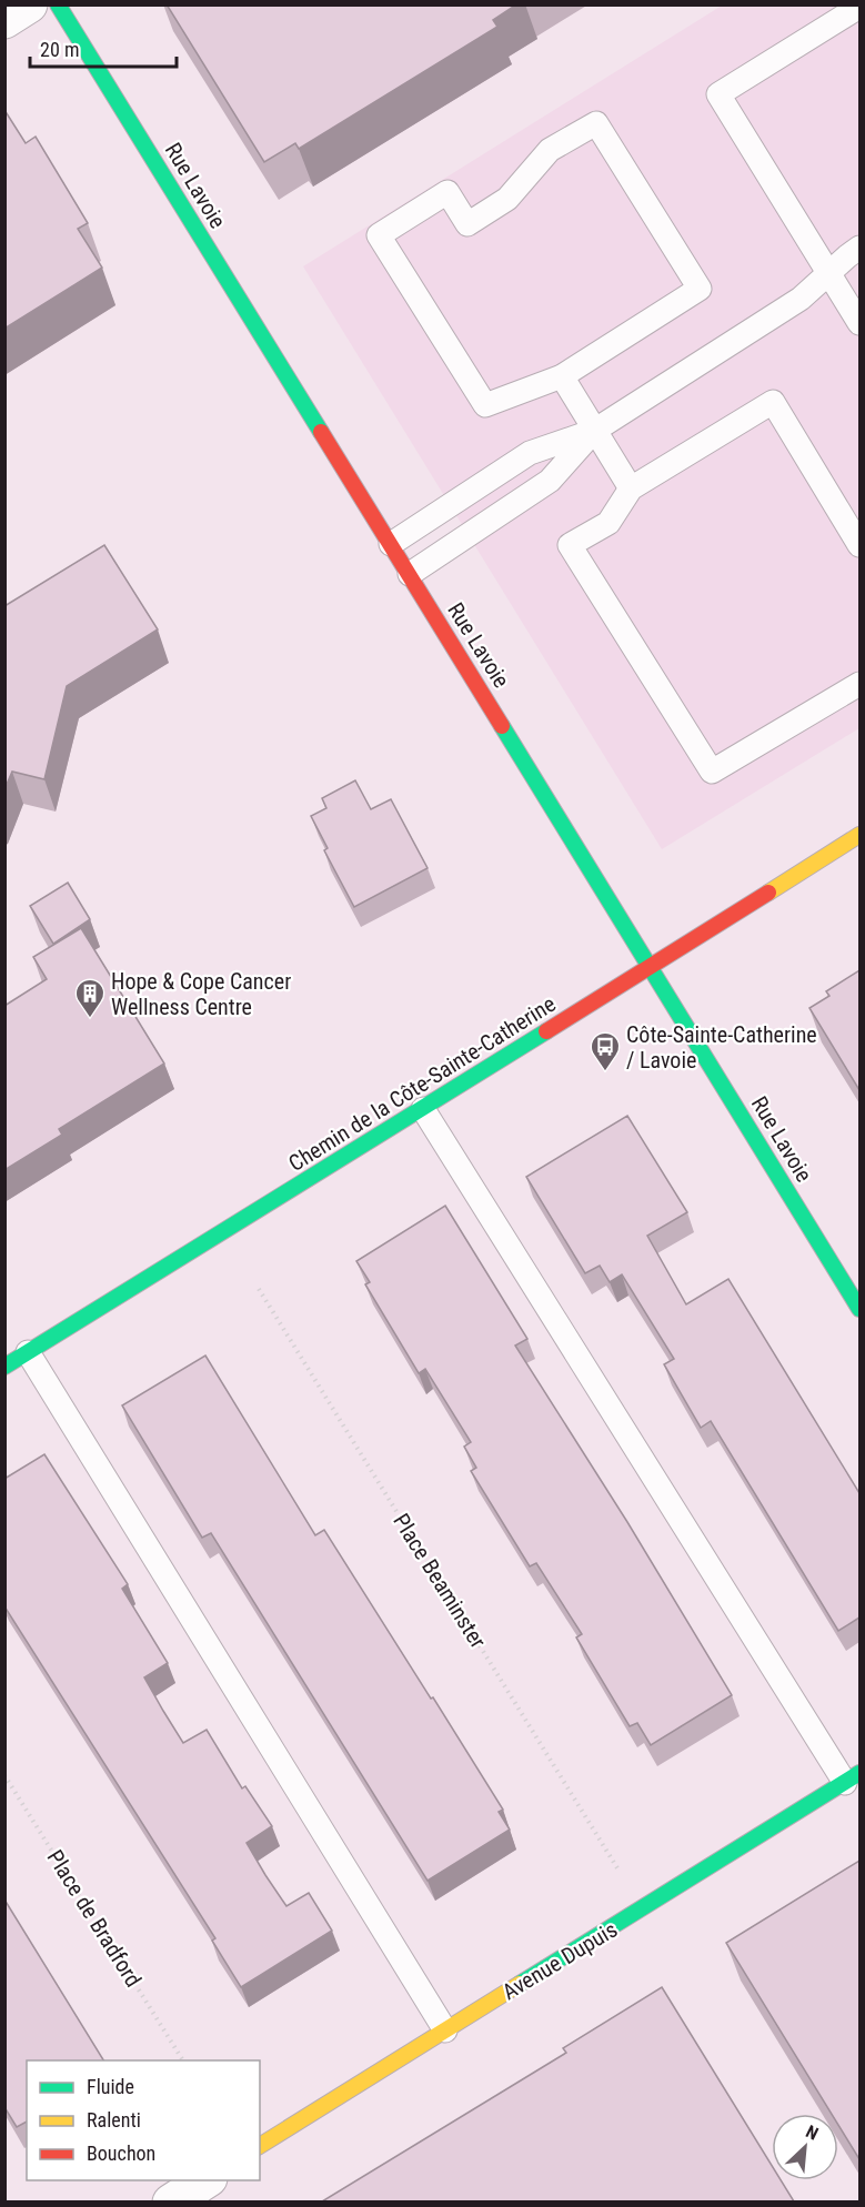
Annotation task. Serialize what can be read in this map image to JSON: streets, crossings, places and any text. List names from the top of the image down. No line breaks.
{"streets":{"street":["Rue Lavoie","Chemin de la Côte-Sainte-Catherine","Avenue Dupuis"],"path":["Place Beaminster","Place de Bradford"]},"crossings":[["Rue Lavoie","Chemin de la Côte-Sainte-Catherine"]],"places":{"building":["Hope & Cope Cancer Wellness Centre"],"bus stop":["Côte-Sainte-Catherine / Lavoie"]},"legend":["Fluide","Ralenti","Bouchon"],"scale_bar":"20 m","north":"top right"}
